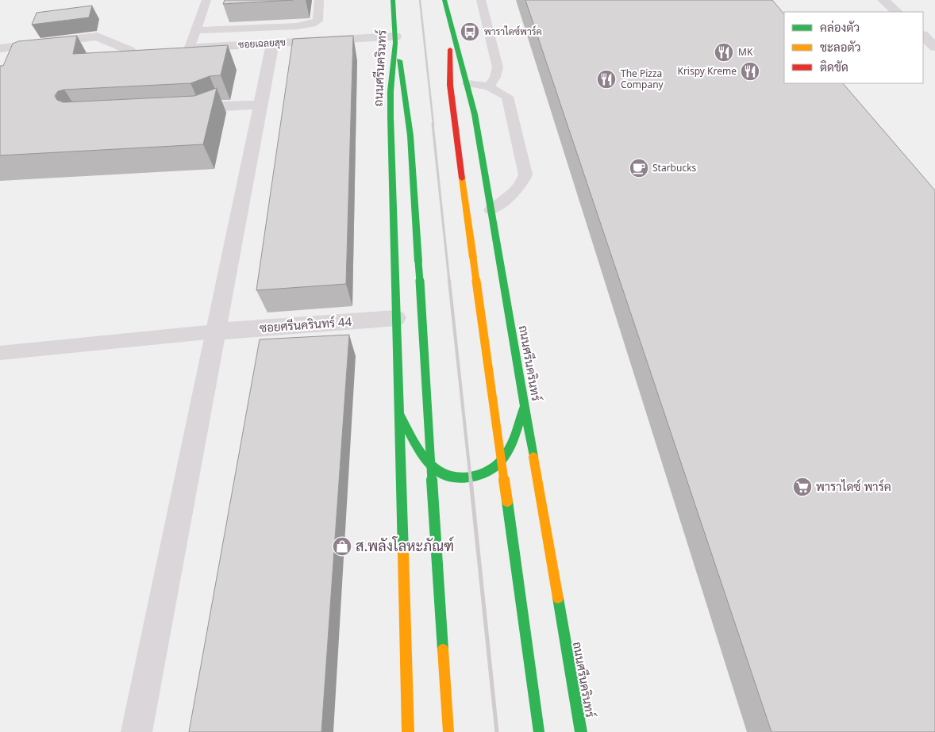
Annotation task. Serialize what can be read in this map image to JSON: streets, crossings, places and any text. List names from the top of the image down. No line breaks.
{"streets":{"main road":["ถนนศรีนครินทร์"],"street":["ซอยเฉลยสุข","ซอยศรีนครินทร์ 44"]},"crossings":[["ซอยเฉลยสุข","ถนนศรีนครินทร์"],["ถนนศรีนครินทร์","ซอยศรีนครินทร์ 44"]],"places":{"bus stop":["พาราไดซ์พาร์ค"],"restaurant":["MK","Krispy Kreme","The Pizza Company"],"cafe":["Starbucks"],"supermarket":["พาราไดซ์ พาร์ค"],"shop":["ส.พลังโลหะภัณฑ์"]},"legend":["คล่องตัว","ชะลอตัว","ติดขัด"]}
